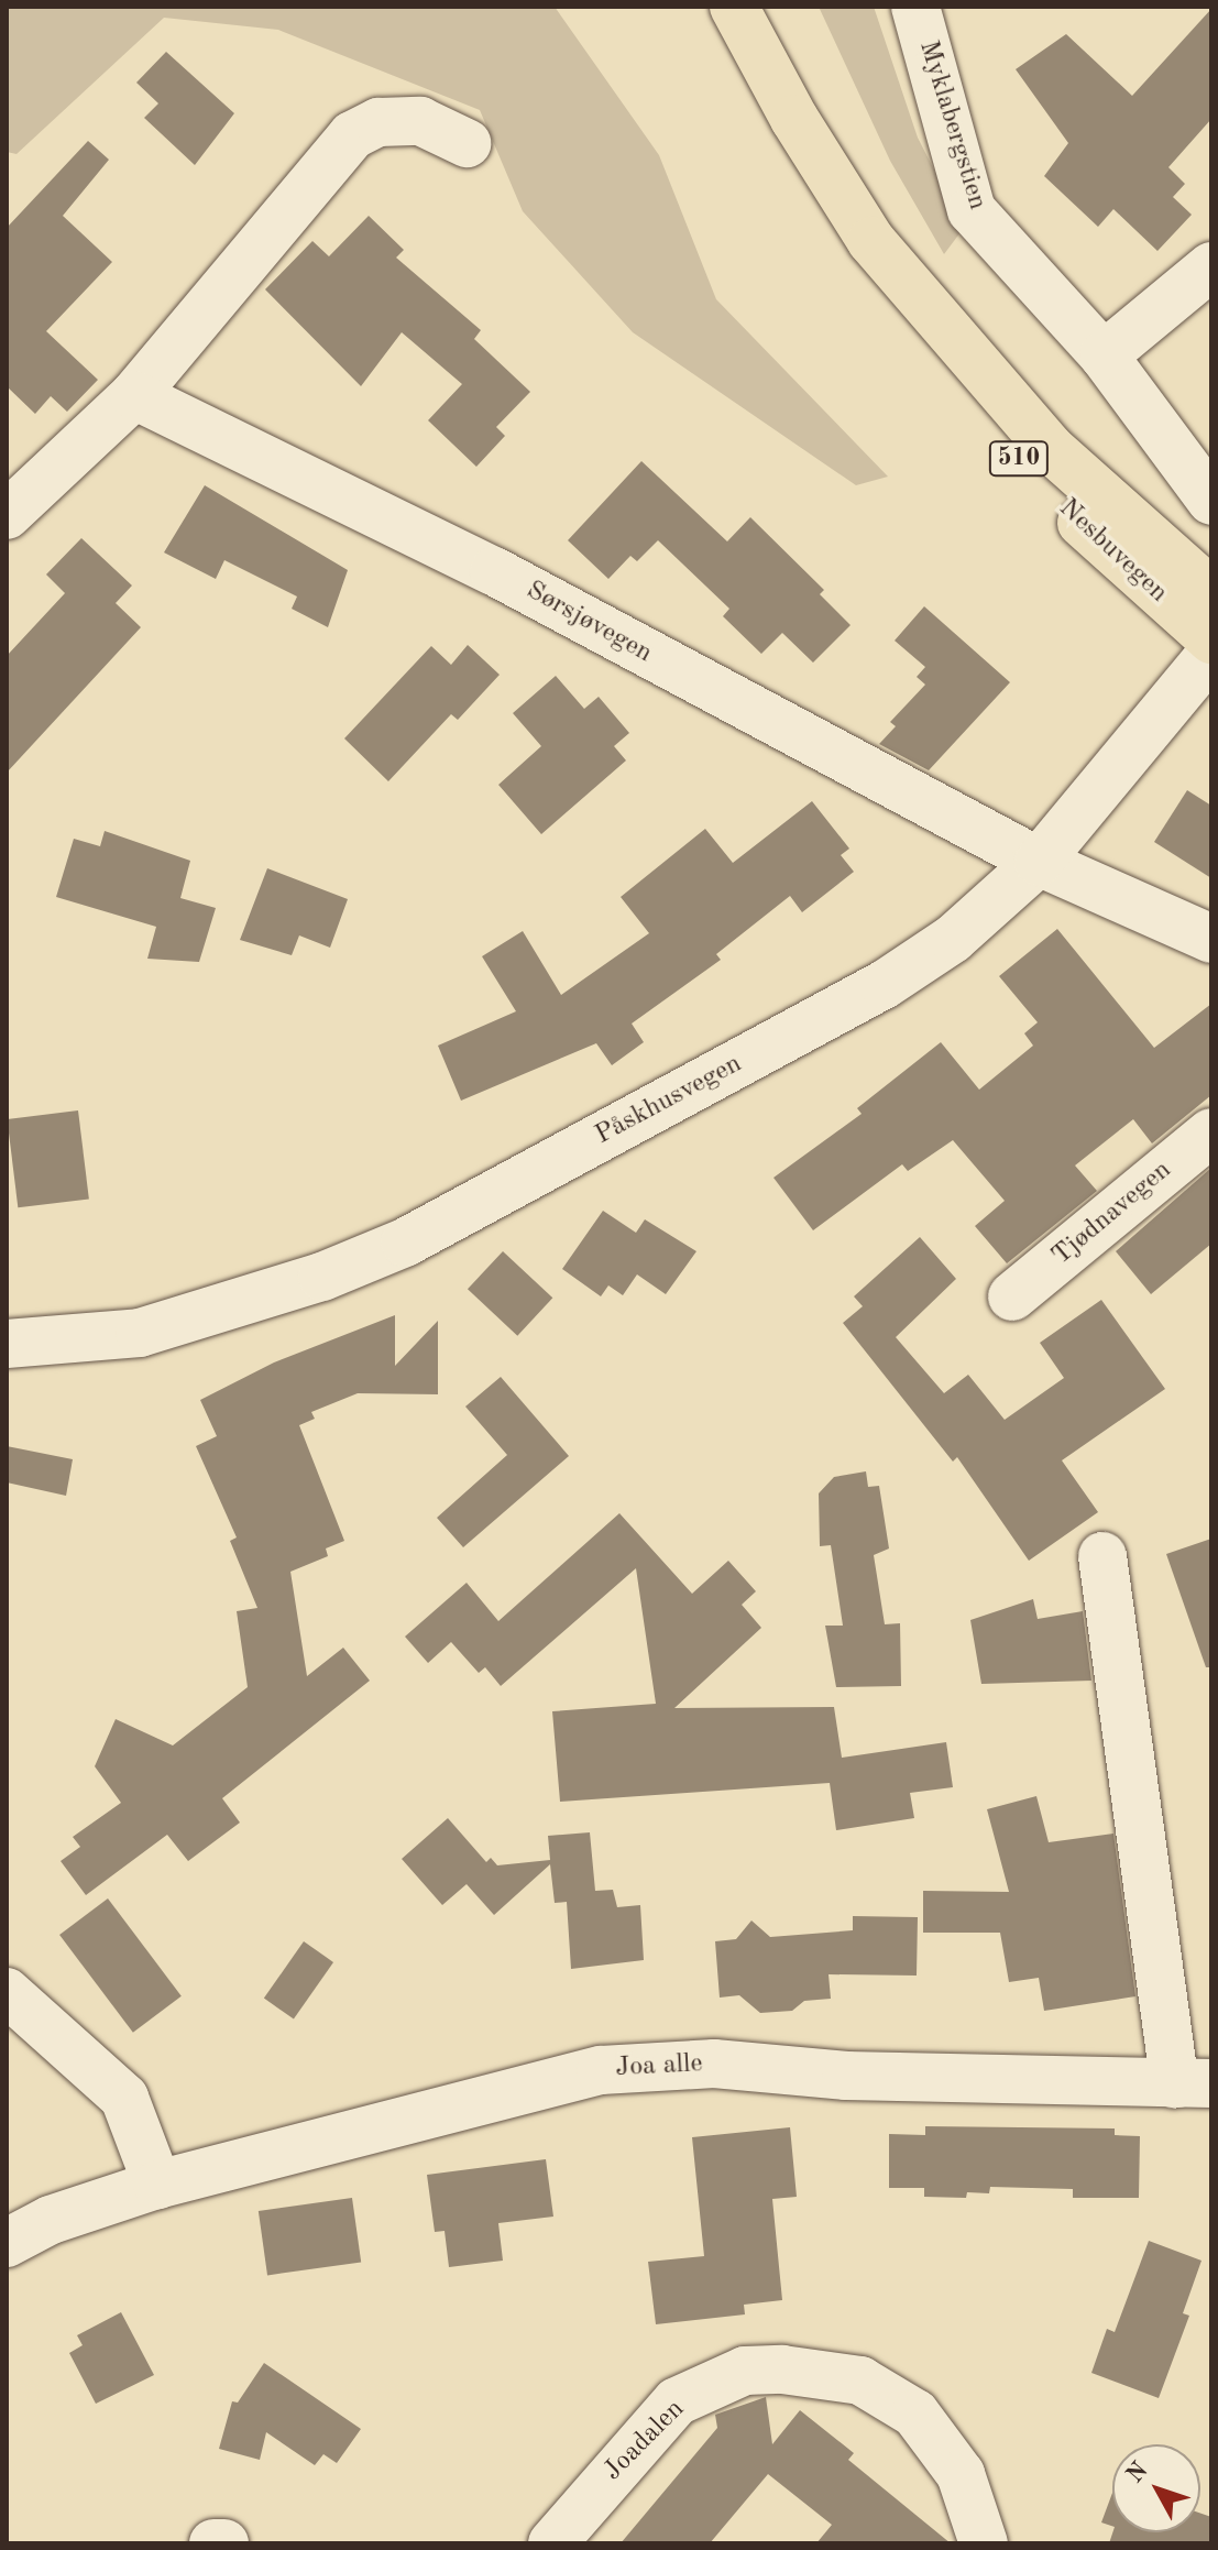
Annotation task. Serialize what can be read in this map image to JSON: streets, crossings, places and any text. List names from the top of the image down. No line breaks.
{"streets":{"main road":["510","Nesbuvegen"],"street":["Myklabergstien","Sørsjøvegen","Påskhusvegen","Tjødnavegen","Joa alle","Joadalen"]},"crossings":[["Sørsjøvegen","Påskhusvegen"]],"north":"top left"}
